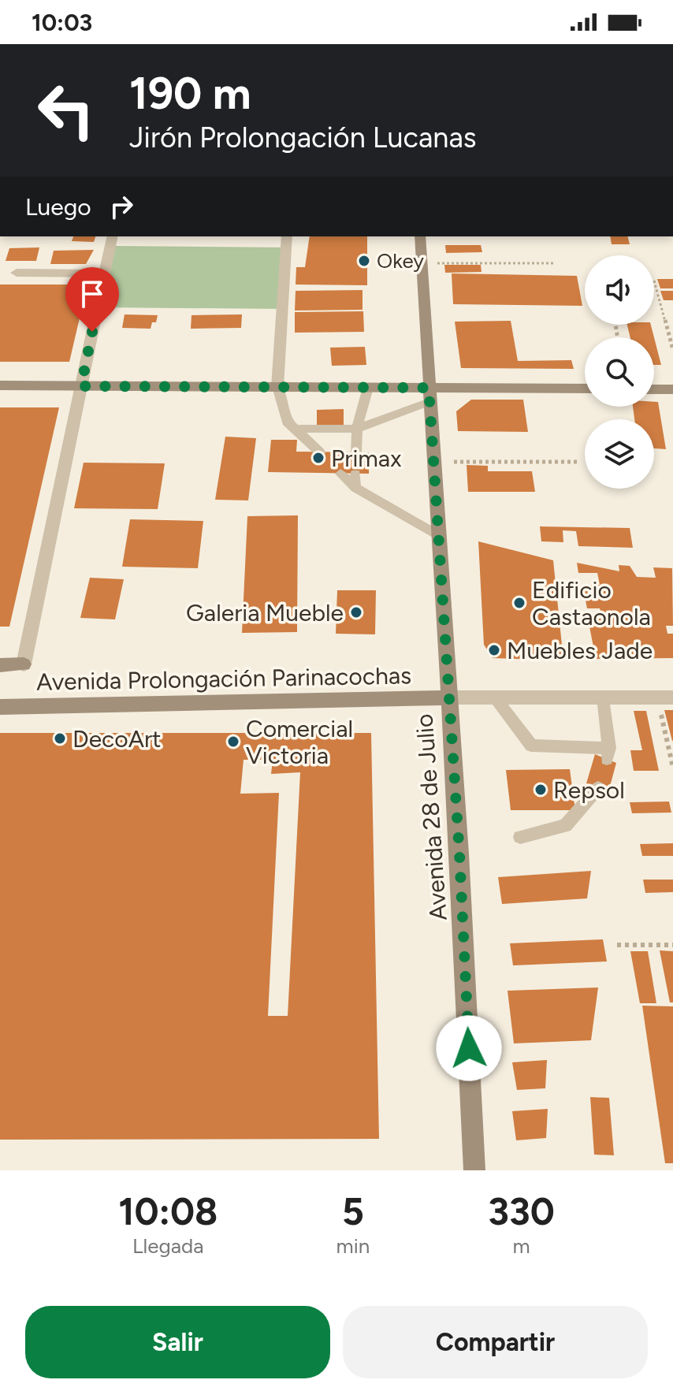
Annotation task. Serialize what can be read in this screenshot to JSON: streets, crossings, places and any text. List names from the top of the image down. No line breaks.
{"streets":{"main road":["Avenida Prolongación Parinacochas","Avenida 28 de Julio"]},"crossings":[["Avenida Prolongación Parinacochas","Avenida 28 de Julio"]],"places":["Okey","Primax","Edificio Castaonola","Galeria Mueble","Muebles Jade","DecoArt","Comercial Victoria","Repsol"],"page":{"status":"10:03","turn":["190 m","Jirón Prolongación Lucanas"],"then":"Luego","eta":["10:08","Llegada","5","min","330","m"],"buttons":["Salir","Compartir"]}}
